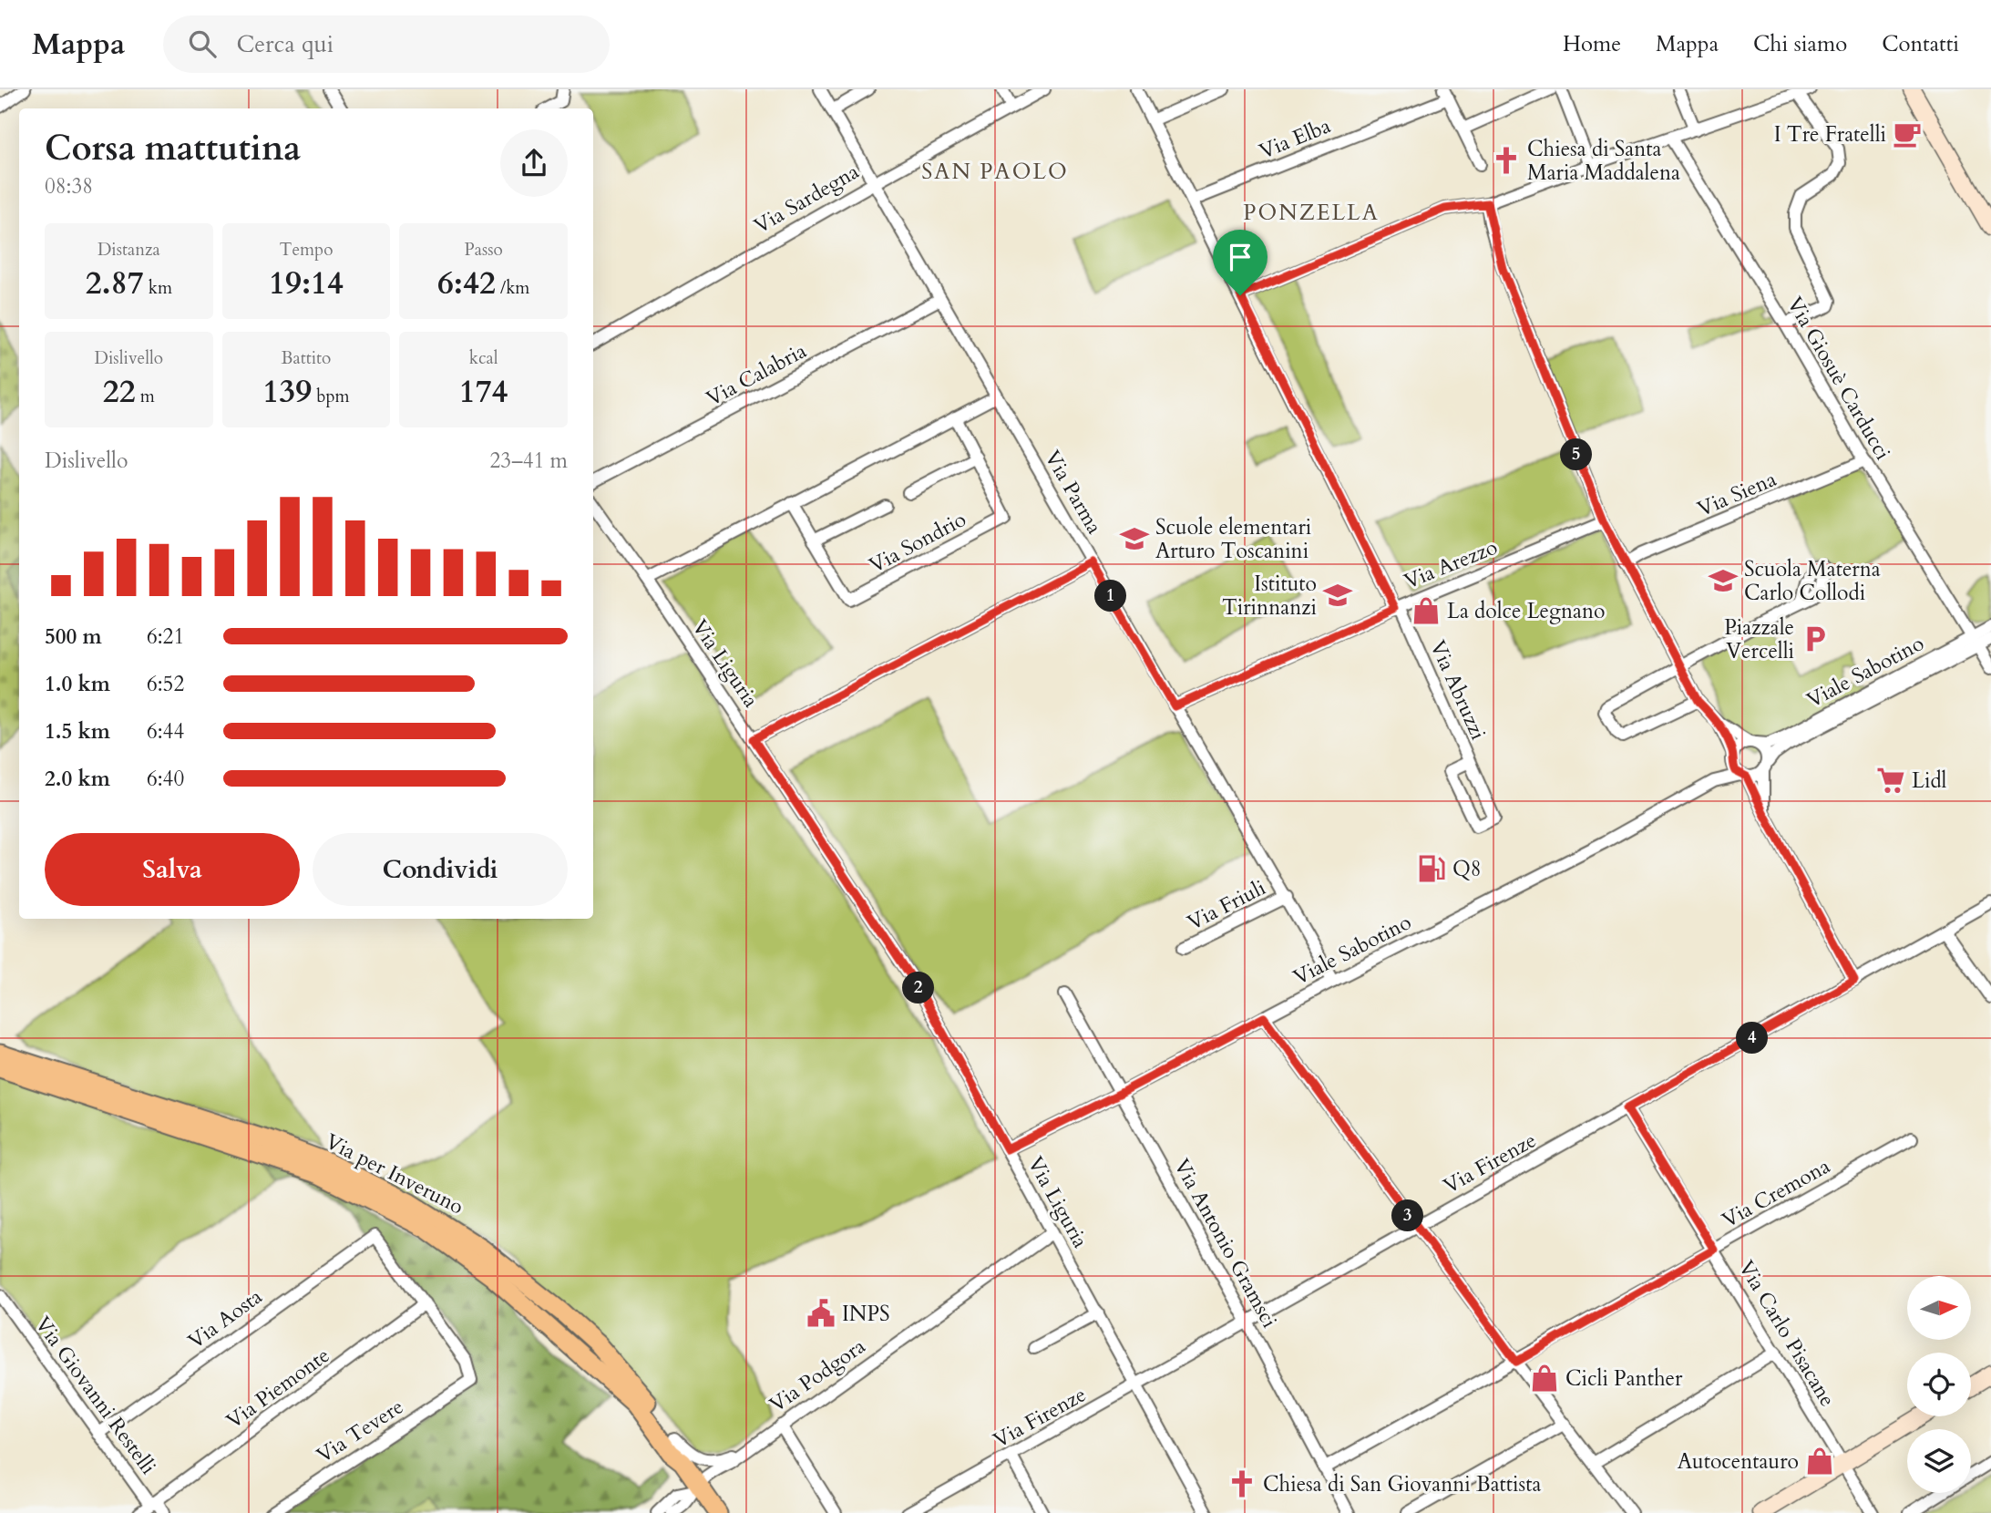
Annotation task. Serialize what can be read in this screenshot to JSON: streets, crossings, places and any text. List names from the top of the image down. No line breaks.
{"streets":{"main road":["Via per Inveruno"],"street":["Via Elba","Via Sardegna","Via Calabria","Via Giosuè Carducci","Via Parma","Via Siena","Via Sondrio","Via Arezzo","Via Liguria","Viale Sabotino","Via Abruzzi","Via Friuli","Via Firenze","Via Cremona","Via Antonio Gramsci","Via Aosta","Via Carlo Pisacane","Via Podgora","Via Piemonte","Via Giovanni Restelli","Via Tevere"]},"crossings":[["Via Elba","Via Abruzzi"],["Via Sardegna","Via Parma"],["Via Calabria","Via Parma"],["Via Giosuè Carducci","Via Siena"],["Via Giosuè Carducci","Viale Sabotino"],["Via Parma","Via Arezzo"],["Via Parma","Viale Sabotino"],["Via Parma","Via Friuli"],["Via Arezzo","Via Abruzzi"],["Via Liguria","Viale Sabotino"],["Via Liguria","Via Firenze"],["Via Liguria","Via Podgora"],["Viale Sabotino","Via Antonio Gramsci"],["Via Firenze","Via Antonio Gramsci"],["Via Firenze","Via Carlo Pisacane"],["Via per Inveruno","Via Podgora"],["Via Cremona","Via Antonio Gramsci"],["Via Cremona","Via Carlo Pisacane"],["Via Aosta","Via Piemonte"],["Via Aosta","Via Giovanni Restelli"],["Via Aosta","Via Tevere"],["Via Piemonte","Via Giovanni Restelli"],["Via Piemonte","Via Tevere"]],"districts":["SAN PAOLO","PONZELLA"],"places":{"cafe":["I Tre Fratelli"],"church":["Chiesa di Santa Maria Maddalena","Chiesa di San Giovanni Battista"],"school or university":["Scuole elementari Arturo Toscanini","Scuola Materna Carlo Collodi","Istituto Tirinnanzi"],"shop":["La dolce Legnano","Cicli Panther","Autocentauro"],"parking":["Piazzale Vercelli"],"supermarket":["Lidl"],"fuel station":["Q8"],"public building":["INPS"]},"north":"right","page":{"header":"Mappa","search":"Cerca qui","nav":["Home","Mappa","Chi siamo","Contatti"],"heading":["Corsa mattutina","08:38"],"stats":[["Distanza","2.87 km"],["Tempo","19:14"],["Passo","6:42 /km"],["Dislivello","22 m"],["Battito","139 bpm"],["kcal","174"]],"chart":["Dislivello","23–41 m"],"pins":["5","1","2","4","3"],"list":[{"name":"500 m","note":"6:21"},{"name":"1.0 km","note":"6:52"},{"name":"1.5 km","note":"6:44"},{"name":"2.0 km","note":"6:40"}],"buttons":["Salva","Condividi"]}}
